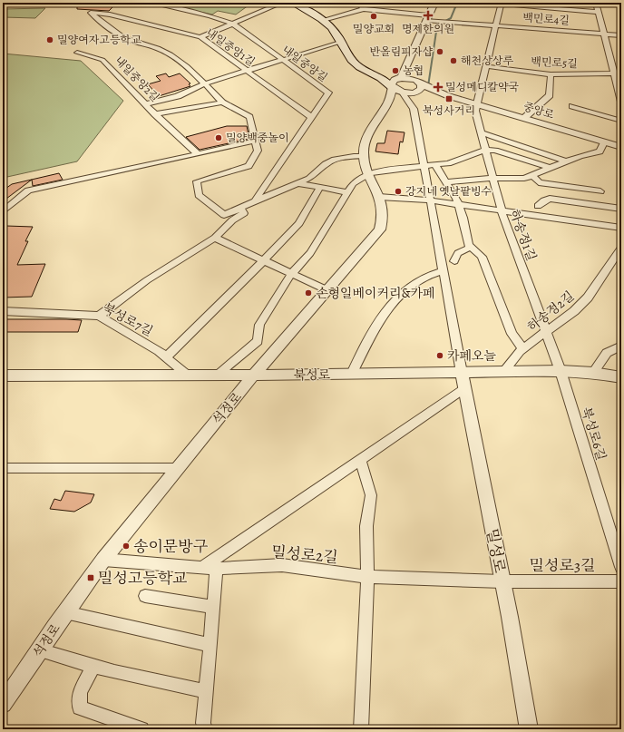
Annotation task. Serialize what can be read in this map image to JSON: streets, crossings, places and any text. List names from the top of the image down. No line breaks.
{"streets":{"street":["백민로4길","내일중앙1길","백민로5길","내일중앙길","내일중앙2길","중앙로","하송정1길","하송정2길","북성로7길","북성로","석정로","북성로6길","밀성로","밀성로2길","밀성로3길"]},"crossings":[["내일중앙1길","내일중앙길"],["중앙로","하송정1길"],["하송정1길","하송정2길"],["하송정1길","북성로"],["하송정1길","북성로6길"],["하송정2길","북성로"],["북성로7길","북성로"],["북성로","석정로"],["북성로","북성로6길"],["북성로","밀성로"],["석정로","밀성로2길"],["밀성로","밀성로2길"],["밀성로","밀성로3길"],["밀성로2길","밀성로3길"]],"places":{"health":["명제한의원","밀성메디칼약국"],"other":["밀양교회","밀양여자고등학교","반올림피자샵","해천상상루","농협","밀양백중놀이","강지네 옛날팥빙수","손형일베이커리&카페","카페오늘","송이문방구"],"transit":["북성사거리","밀성고등학교"]}}
